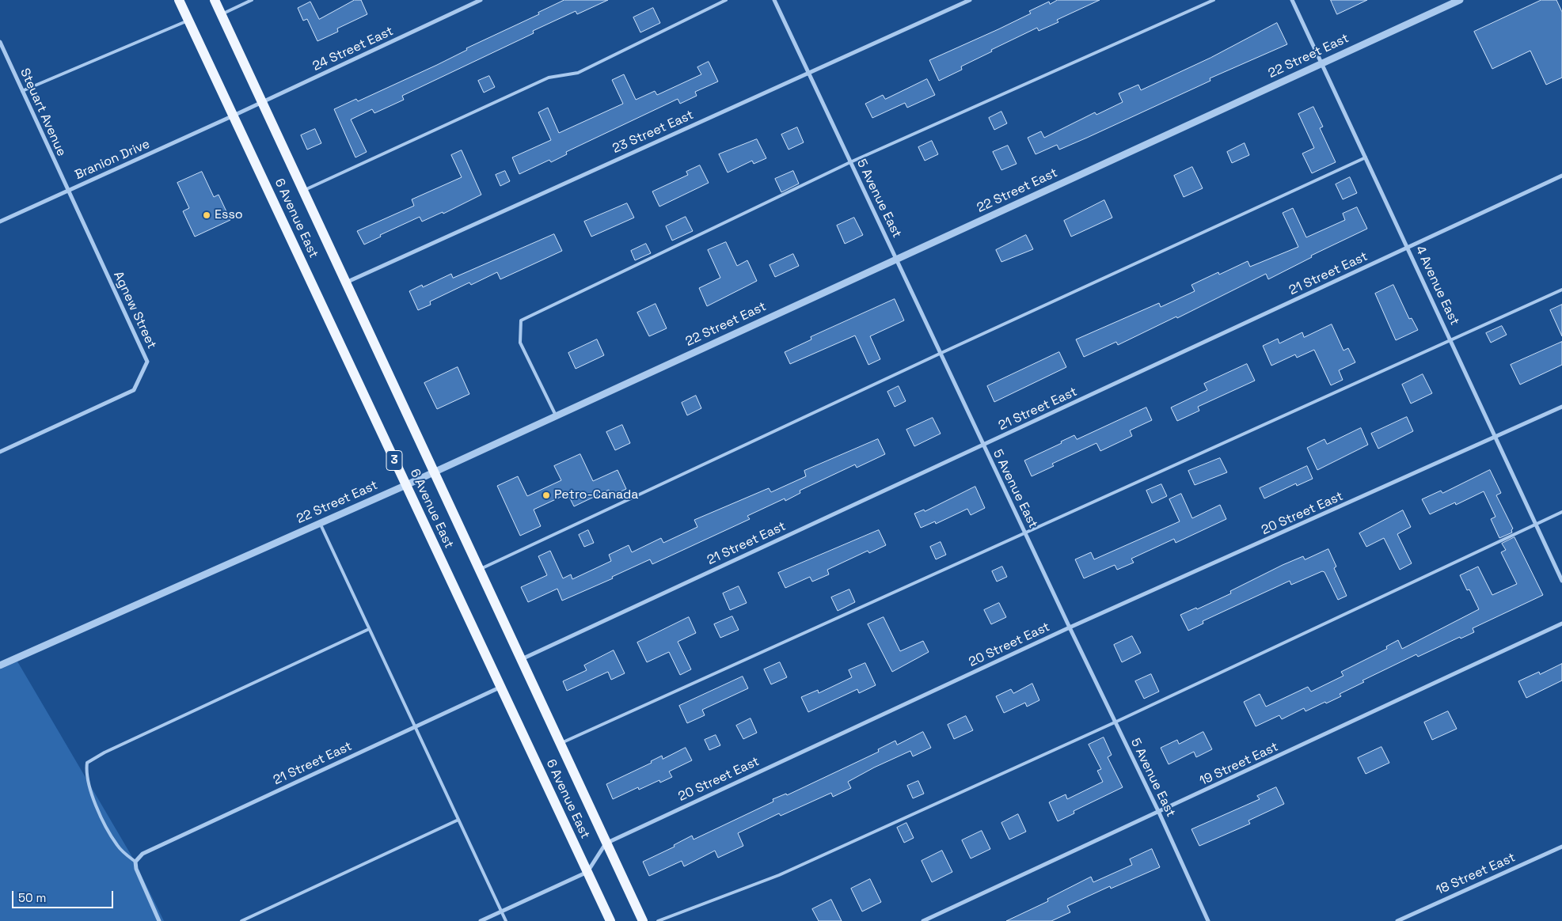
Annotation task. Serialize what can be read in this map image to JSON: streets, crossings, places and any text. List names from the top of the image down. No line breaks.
{"streets":{"main road":["6 Avenue East","3"],"street":["24 Street East","22 Street East","Steuart Avenue","23 Street East","Branion Drive","5 Avenue East","21 Street East","4 Avenue East","Agnew Street","20 Street East","19 Street East","18 Street East"]},"crossings":[["24 Street East","Branion Drive"],["24 Street East","6 Avenue East"],["22 Street East","5 Avenue East"],["22 Street East","6 Avenue East"],["22 Street East","4 Avenue East"],["Steuart Avenue","Branion Drive"],["Steuart Avenue","Agnew Street"],["23 Street East","5 Avenue East"],["23 Street East","6 Avenue East"],["Branion Drive","6 Avenue East"],["Branion Drive","Agnew Street"],["5 Avenue East","21 Street East"],["5 Avenue East","20 Street East"],["5 Avenue East","19 Street East"],["6 Avenue East","21 Street East"],["6 Avenue East","20 Street East"],["21 Street East","4 Avenue East"],["4 Avenue East","20 Street East"]],"places":["Esso","Petro-Canada"],"scale_bar":"50 m"}
